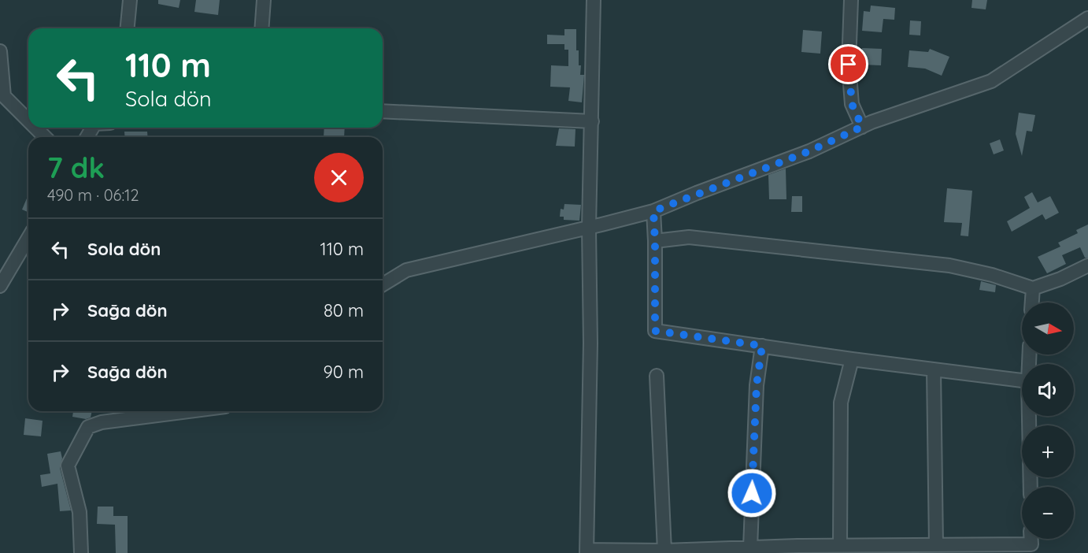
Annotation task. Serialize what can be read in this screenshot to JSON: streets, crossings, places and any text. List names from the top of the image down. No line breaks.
{"north":"right","page":{"turn":["110 m","Sola dön"],"heading":["7 dk","490 m · 06:12"],"list":[{"name":"Sola dön","value":"110 m"},{"name":"Sağa dön","value":"80 m"},{"name":"Sağa dön","value":"90 m"}],"map_buttons":["+","−"]}}
